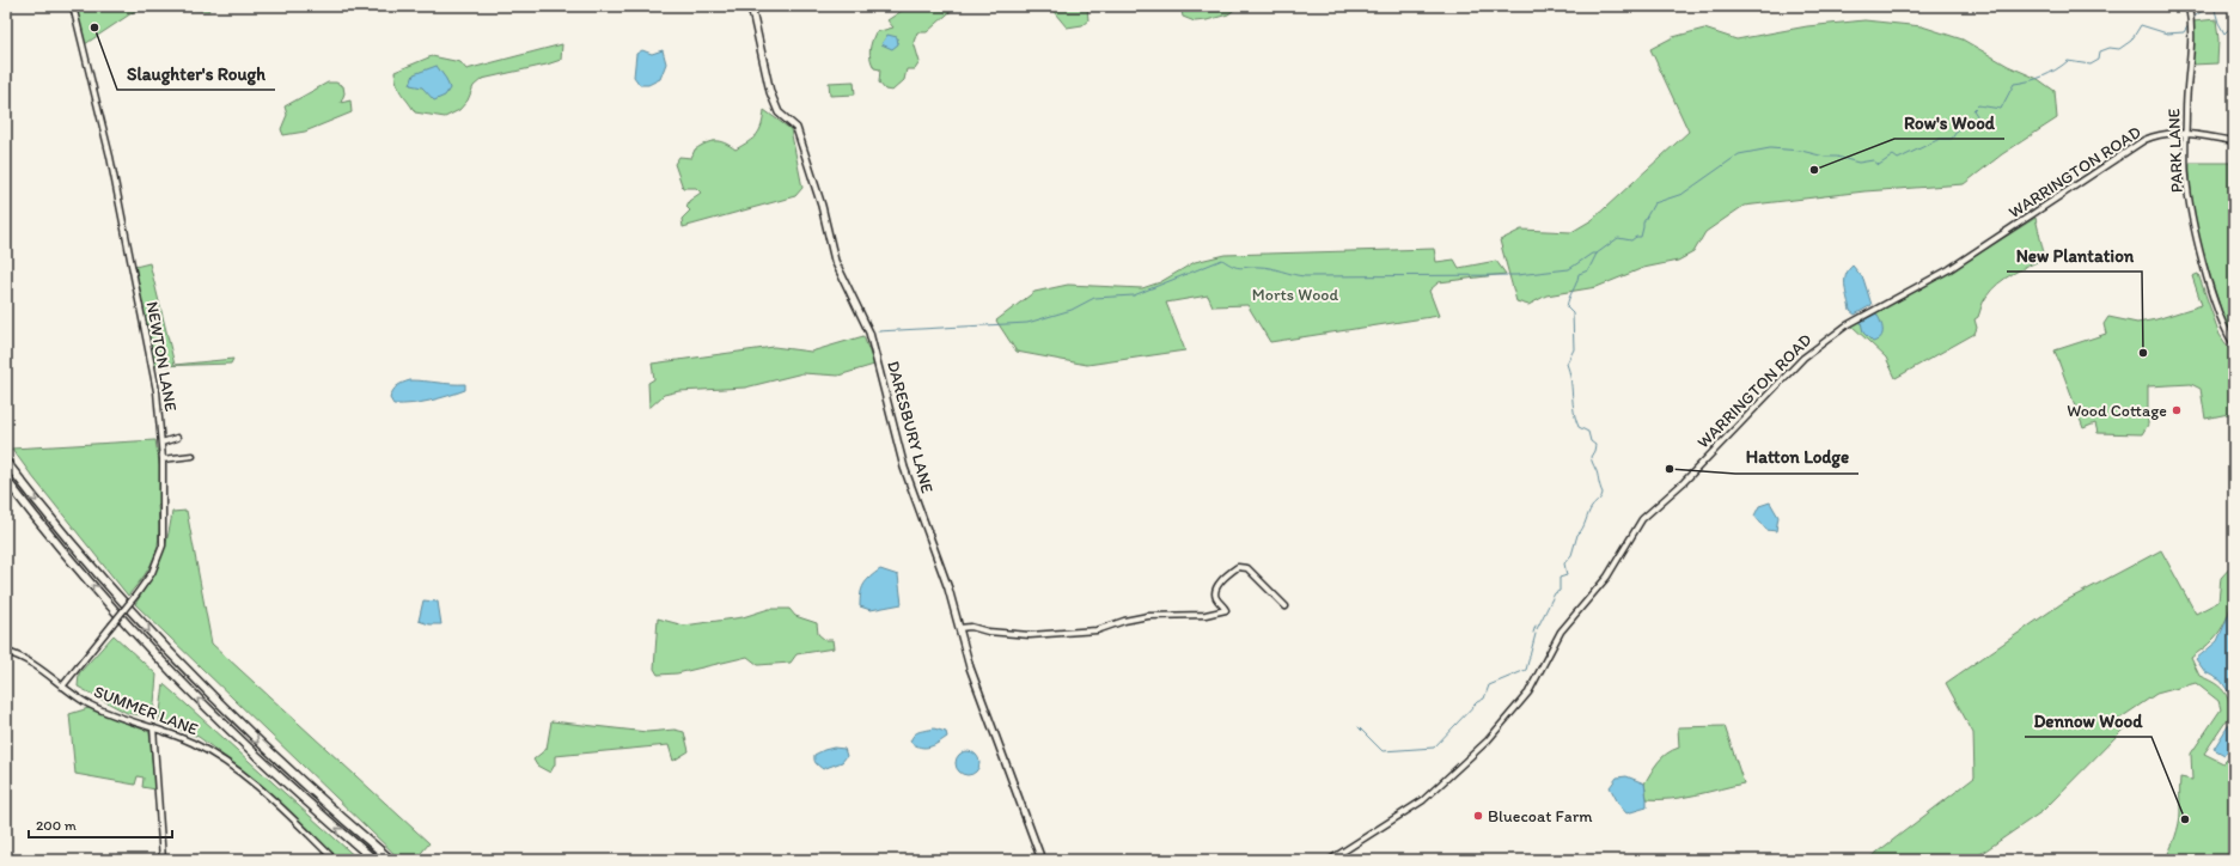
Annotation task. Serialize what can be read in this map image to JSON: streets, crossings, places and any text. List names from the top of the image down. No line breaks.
{"streets":{"main road":["DARESBURY LANE"],"street":["PARK LANE","WARRINGTON ROAD","NEWTON LANE","SUMMER LANE"]},"crossings":[["PARK LANE","WARRINGTON ROAD"],["NEWTON LANE","SUMMER LANE"]],"parks":["Morts Wood"],"places":["Slaughter's Rough","Row's Wood","New Plantation","Wood Cottage","Hatton Lodge","Bluecoat Farm","Dennow Wood"],"scale_bar":"200 m"}
